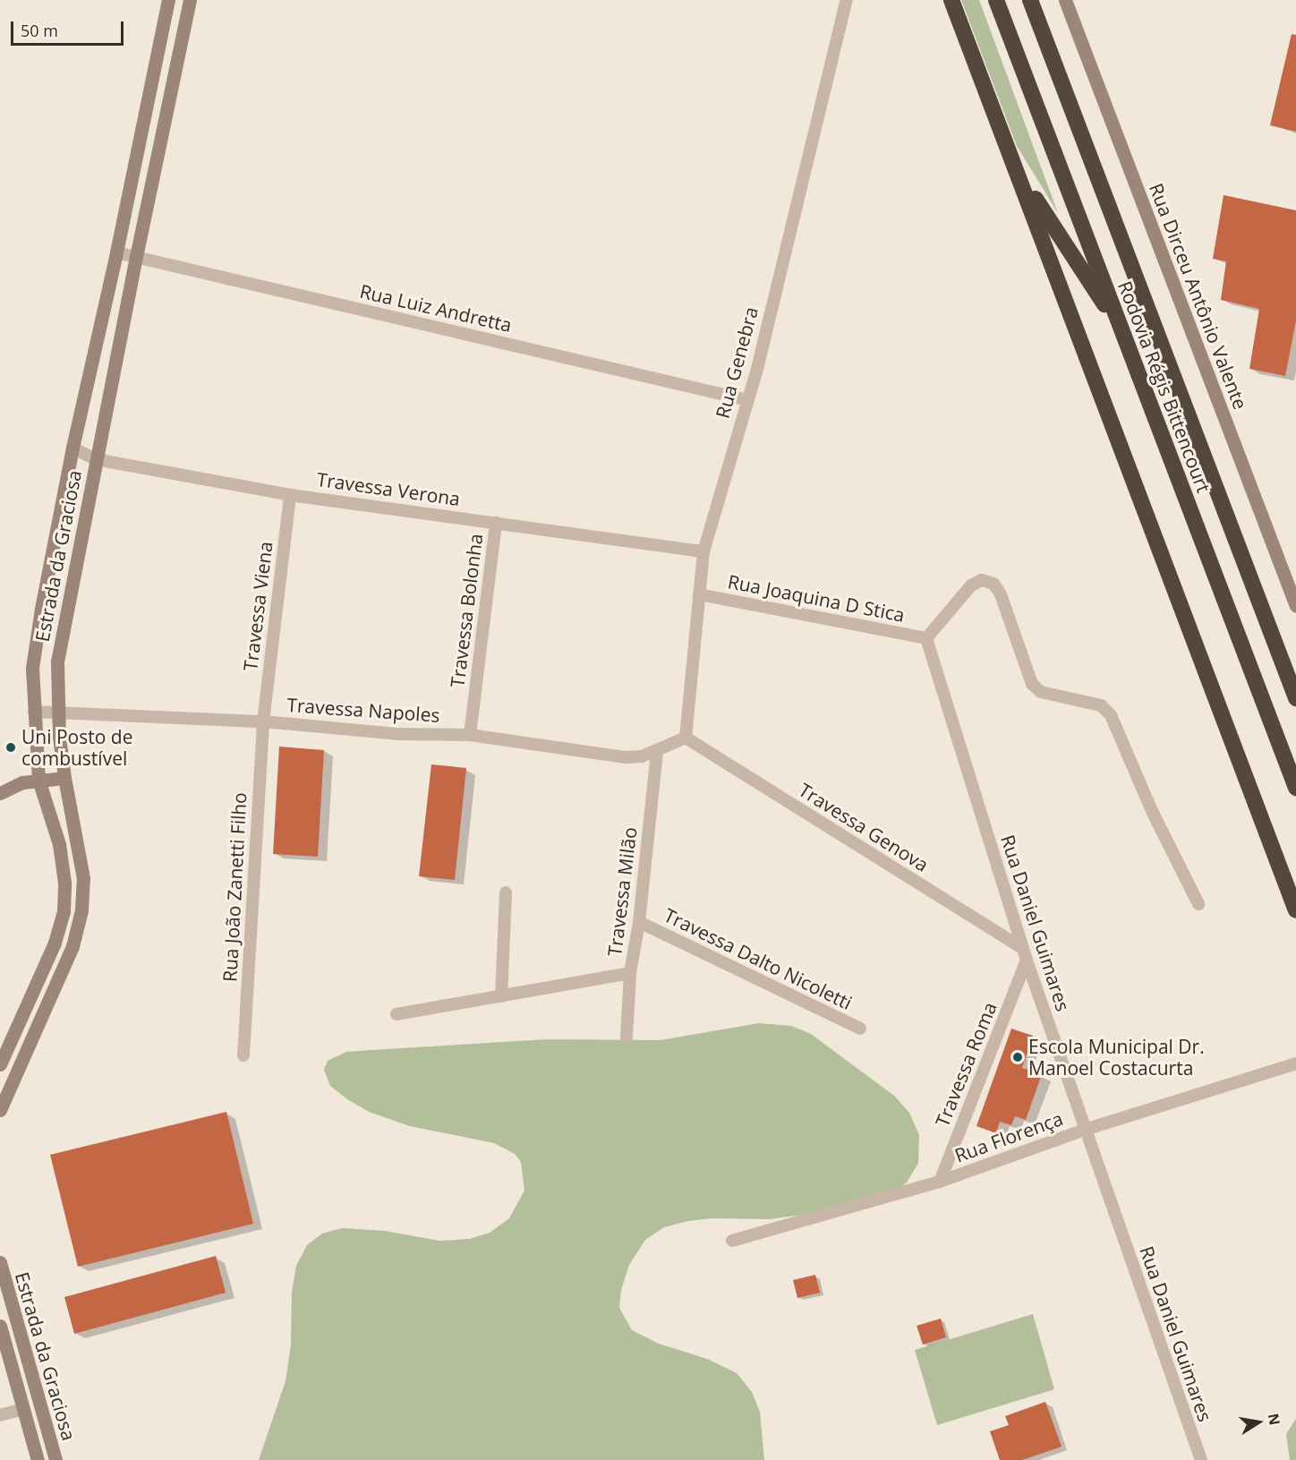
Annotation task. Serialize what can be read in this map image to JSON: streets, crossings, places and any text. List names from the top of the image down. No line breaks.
{"streets":{"highway":["Rodovia Régis Bittencourt"],"main road":["Rua Dirceu Antônio Valente","Estrada da Graciosa"],"street":["Rua Luiz Andretta","Rua Genebra","Travessa Verona","Rua Joaquina D Stica","Travessa Viena","Travessa Bolonha","Travessa Napoles","Travessa Genova","Rua João Zanetti Filho","Travessa Milão","Rua Daniel Guimares","Travessa Dalto Nicoletti","Travessa Roma","Rua Florença"]},"crossings":[["Rua Luiz Andretta","Rua Genebra"],["Rua Luiz Andretta","Estrada da Graciosa"],["Rua Genebra","Travessa Verona"],["Rua Genebra","Rua Joaquina D Stica"],["Rua Genebra","Travessa Napoles"],["Rua Genebra","Travessa Genova"],["Travessa Verona","Estrada da Graciosa"],["Travessa Verona","Travessa Viena"],["Travessa Verona","Travessa Bolonha"],["Estrada da Graciosa","Travessa Napoles"],["Rua Joaquina D Stica","Rua Daniel Guimares"],["Travessa Viena","Travessa Napoles"],["Travessa Viena","Rua João Zanetti Filho"],["Travessa Bolonha","Travessa Napoles"],["Travessa Napoles","Travessa Genova"],["Travessa Napoles","Rua João Zanetti Filho"],["Travessa Napoles","Travessa Milão"],["Travessa Genova","Rua Daniel Guimares"],["Travessa Milão","Travessa Dalto Nicoletti"],["Rua Daniel Guimares","Travessa Roma"],["Rua Daniel Guimares","Rua Florença"],["Travessa Roma","Rua Florença"]],"places":["Uni Posto de combustível","Escola Municipal Dr. Manoel Costacurta"],"scale_bar":"50 m","north":"right"}
